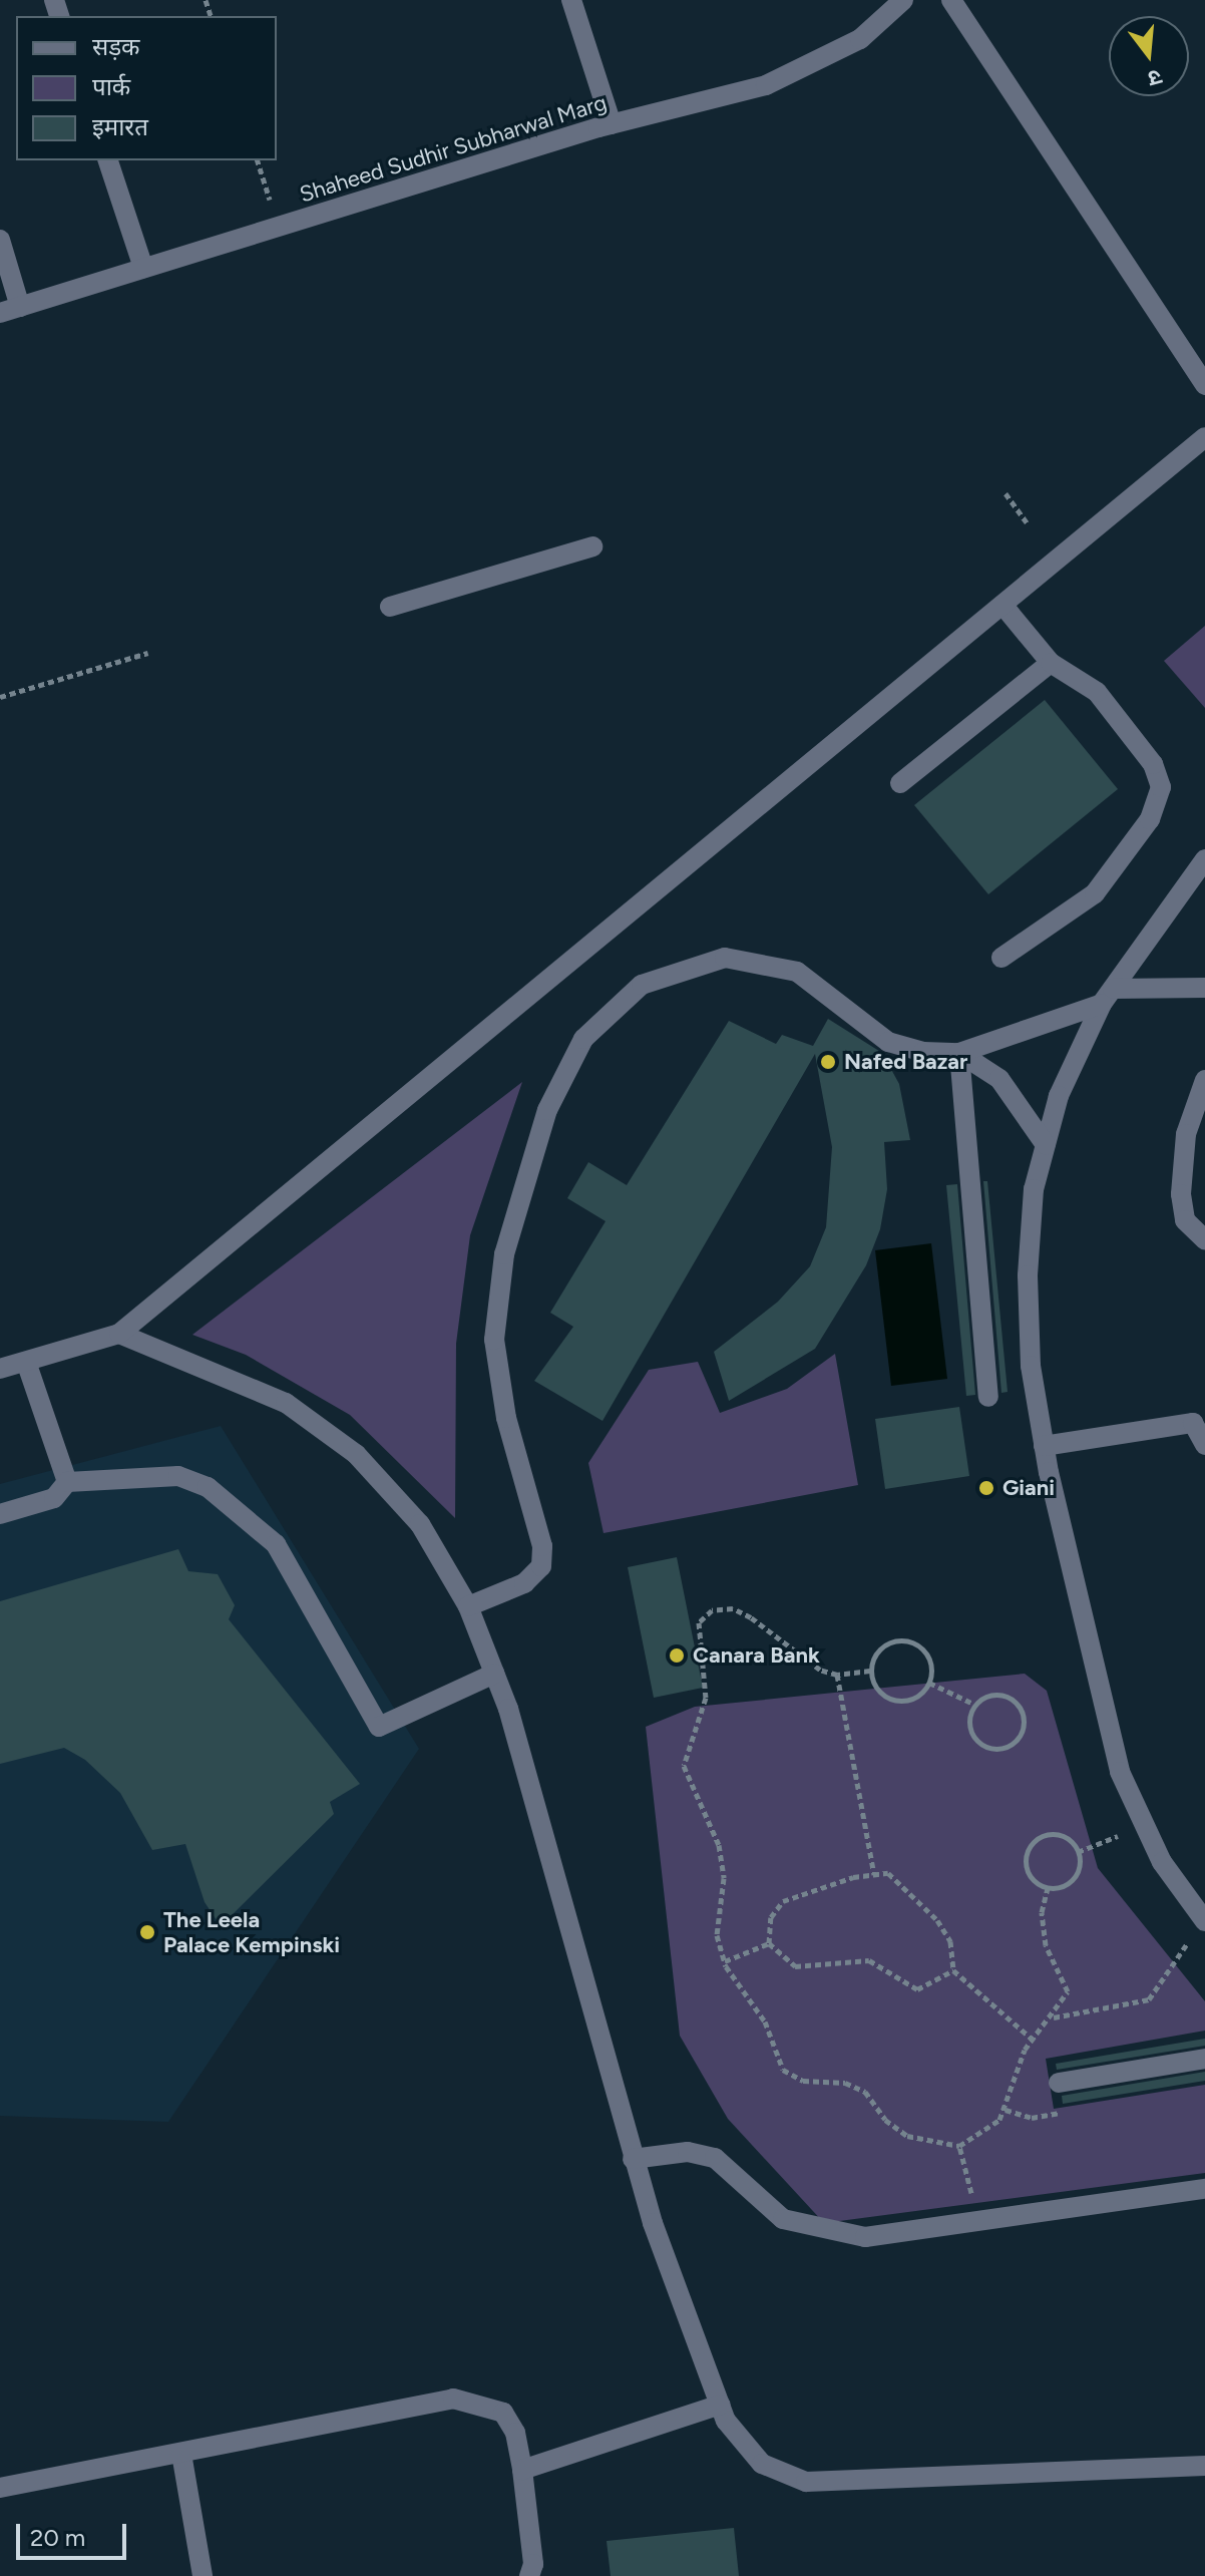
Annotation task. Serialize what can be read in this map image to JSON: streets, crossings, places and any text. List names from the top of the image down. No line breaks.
{"streets":{"street":["Shaheed Sudhir Subharwal Marg"]},"places":["Nafed Bazar","Giani","Canara Bank","The Leela Palace Kempinski"],"legend":["सड़क","पार्क","इमारत"],"scale_bar":"20 m","north":"bottom"}
